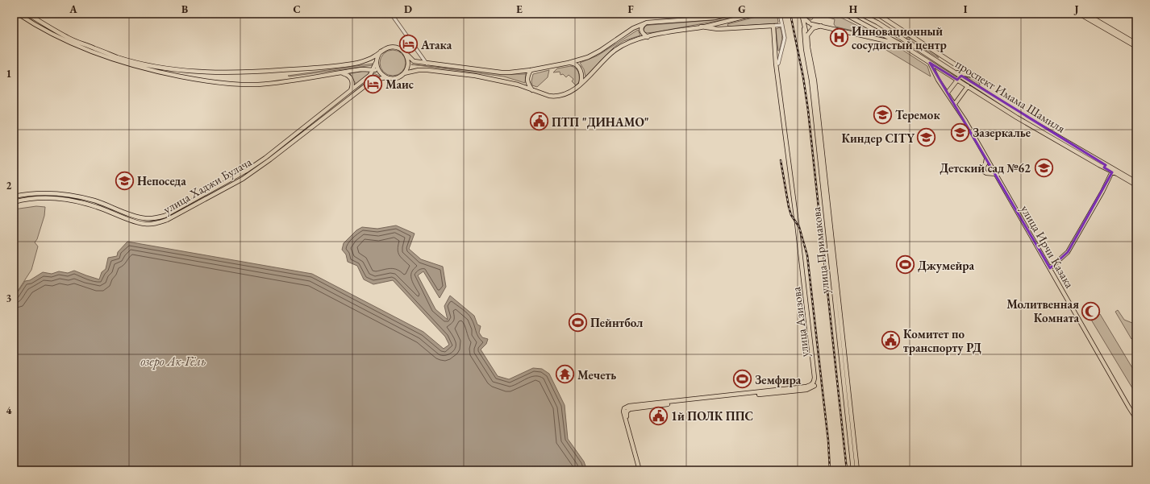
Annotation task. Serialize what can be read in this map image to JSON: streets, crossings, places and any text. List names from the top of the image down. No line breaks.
{"streets":{"main road":["проспект Имама Шамиля","улица Хаджи Булача","улица Ирчи Казака","улица Примакова","улица Азизова"]},"crossings":[["проспект Имама Шамиля","улица Примакова"]],"water":["озеро Ак-Гёль"],"places":{"hospital":["Инновационный сосудистый центр"],"hotel":["Атака","Маис"],"school or university":["Теремок","Зазеркалье","Киндер CITY","Детский сад №62","Непоседа"],"public building":["ПТП \"ДИНАМО\"","Комитет по транспорту РД","1й ПОЛК ППС"],"sports":["Джумейра","Пейнтбол","Земфира"],"mosque":["Молитвенная Комната"],"temple":["Мечеть"]},"grid":{"columns":["A","B","C","D","E","F","G","H","I","J"],"rows":["1","2","3","4"]}}
